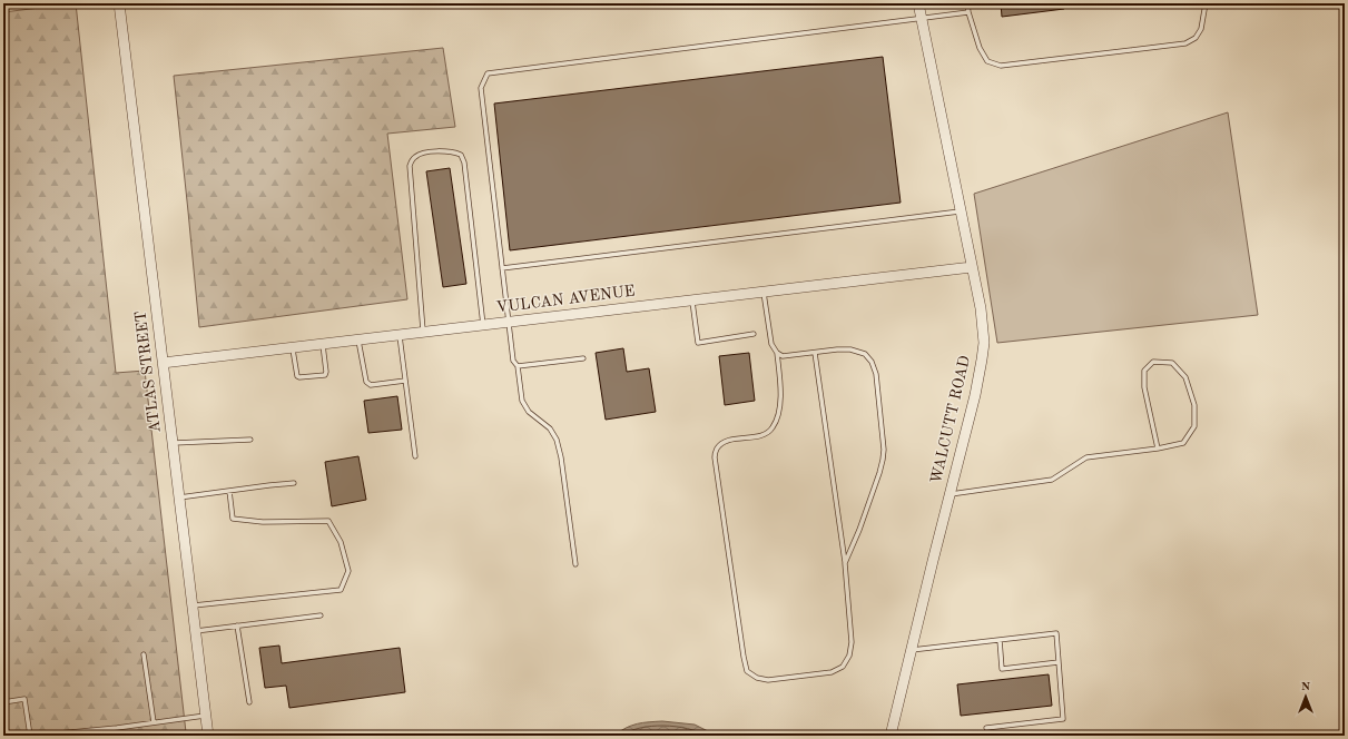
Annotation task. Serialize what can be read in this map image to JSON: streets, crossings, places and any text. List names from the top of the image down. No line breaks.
{"streets":{"street":["VULCAN AVENUE","ATLAS STREET","WALCUTT ROAD"]},"crossings":[["VULCAN AVENUE","ATLAS STREET"],["VULCAN AVENUE","WALCUTT ROAD"]],"north":"top"}
